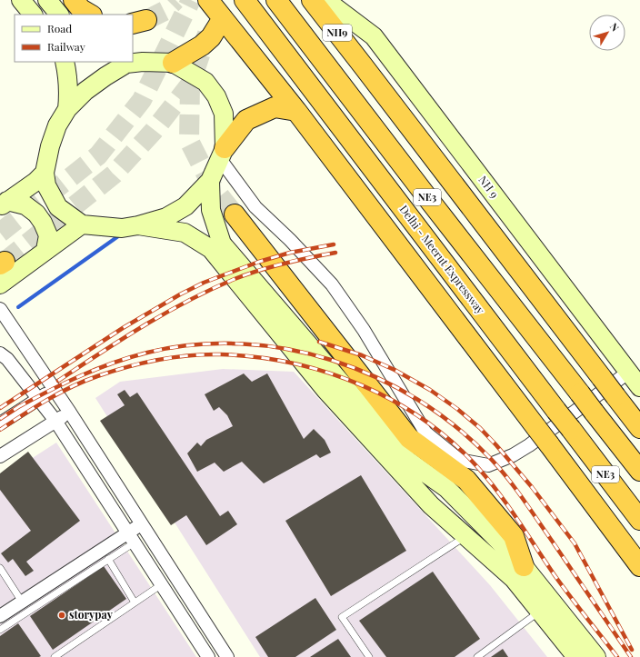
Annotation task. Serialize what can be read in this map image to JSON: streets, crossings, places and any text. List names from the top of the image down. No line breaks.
{"streets":{"highway":["NH9","NE3","Delhi - Meerut Expressway"],"street":["NH 9"]},"places":["storypay"],"legend":["Road","Railway"],"north":"top right"}
